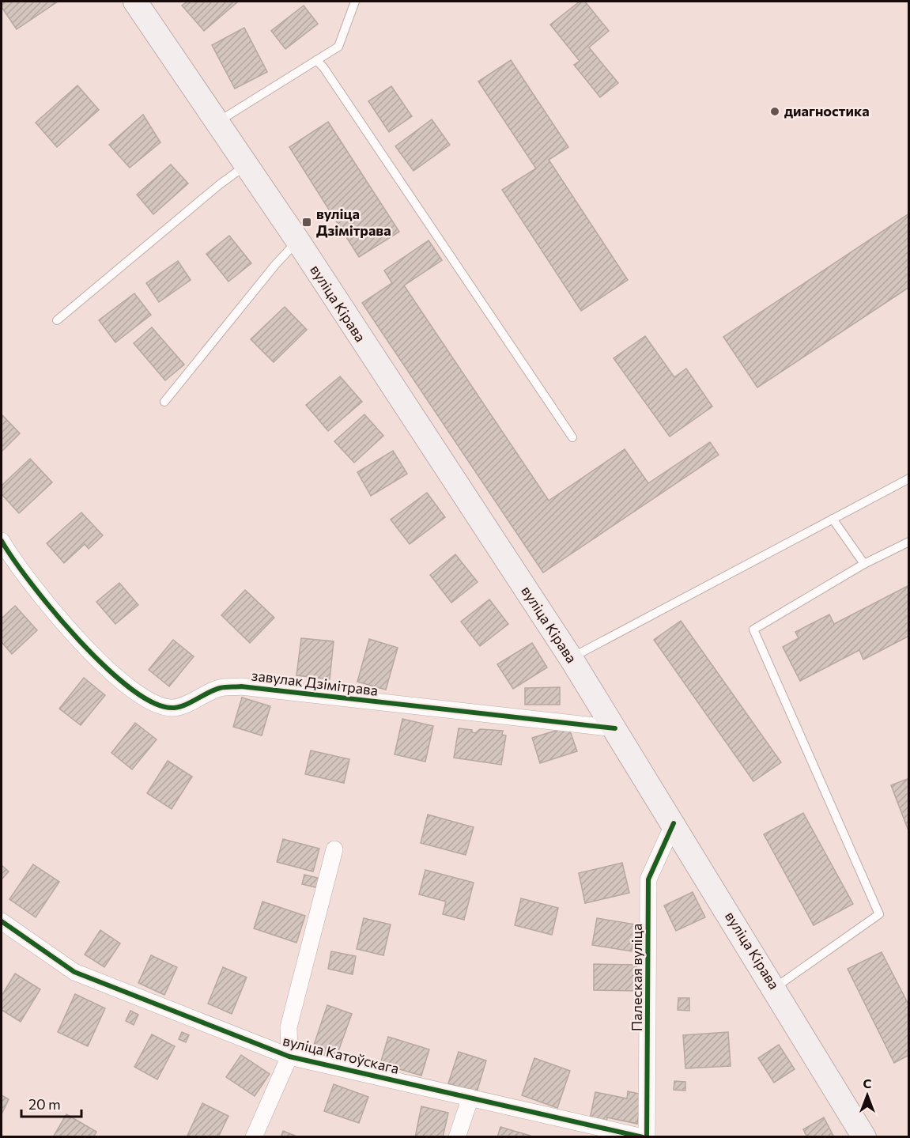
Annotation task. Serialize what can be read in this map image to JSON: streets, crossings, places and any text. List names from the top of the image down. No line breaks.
{"streets":{"main road":["вуліца Кірава"],"street":["завулак Дзімітрава","Палеская вуліца","вуліца Катоўскага"]},"crossings":[["вуліца Кірава","завулак Дзімітрава"],["вуліца Кірава","Палеская вуліца"]],"places":{"other":["диагностика"],"transit":["вуліца Дзімітрава"]},"scale_bar":"20 m","north":"top"}
